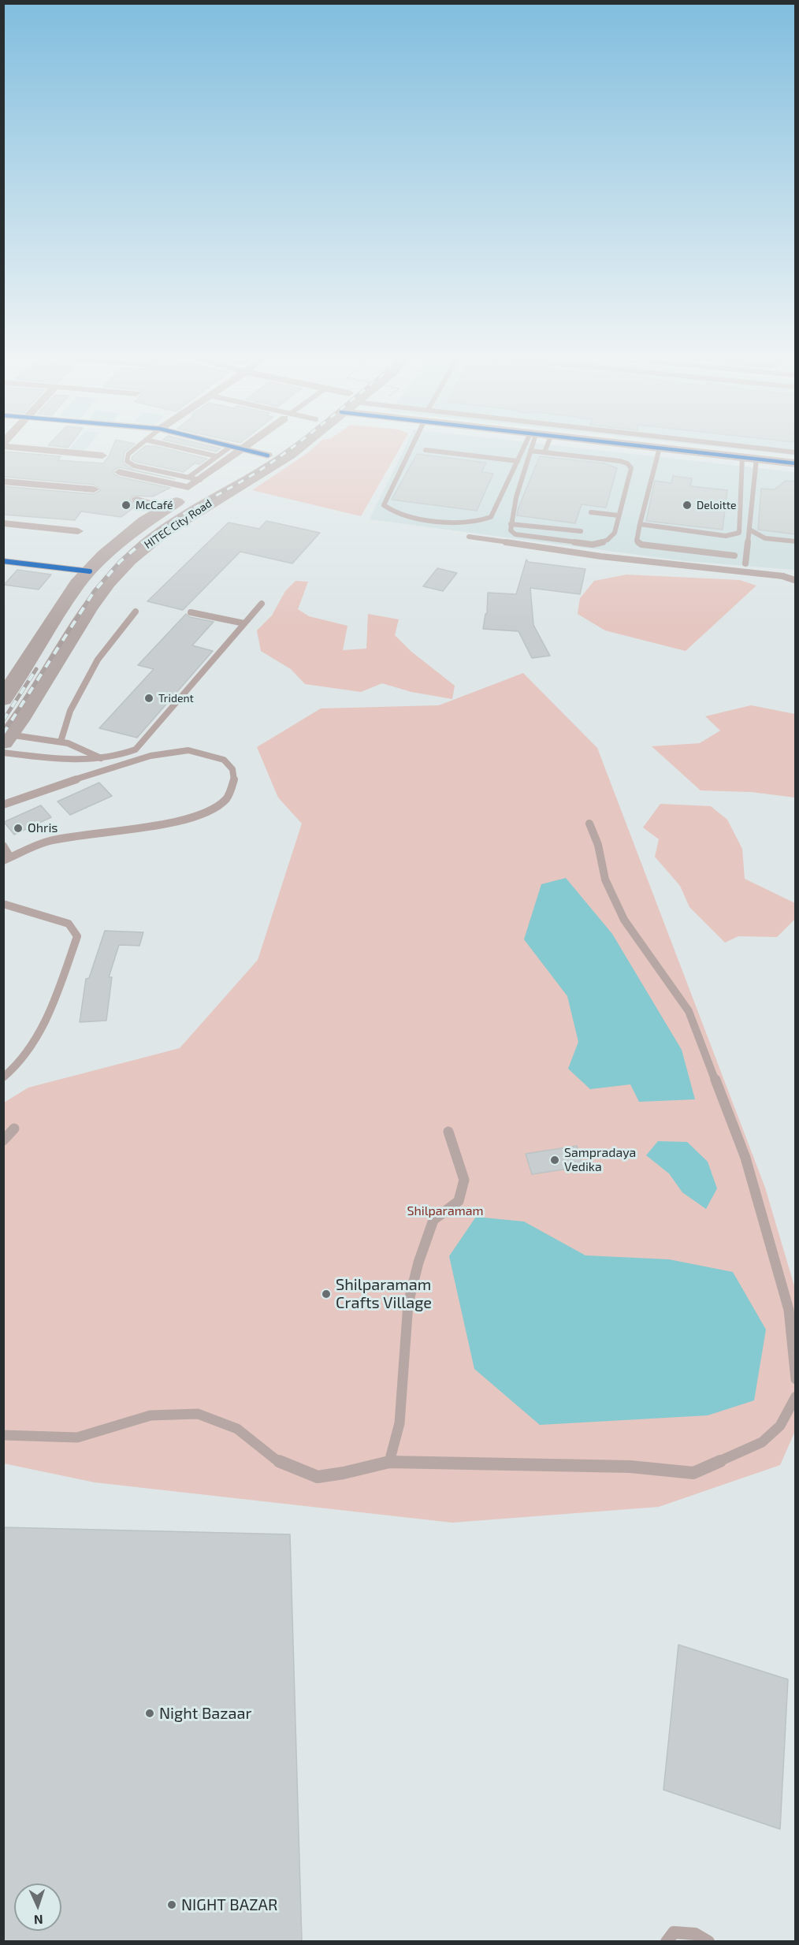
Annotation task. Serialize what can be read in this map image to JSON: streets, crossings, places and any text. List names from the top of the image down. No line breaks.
{"streets":{"main road":["HITEC City Road"]},"parks":["Shilparamam"],"places":["McCafé","Deloitte","Trident","Ohris","Sampradaya Vedika","Shilparamam Crafts Village","Night Bazaar","NIGHT BAZAR"],"north":"bottom"}
